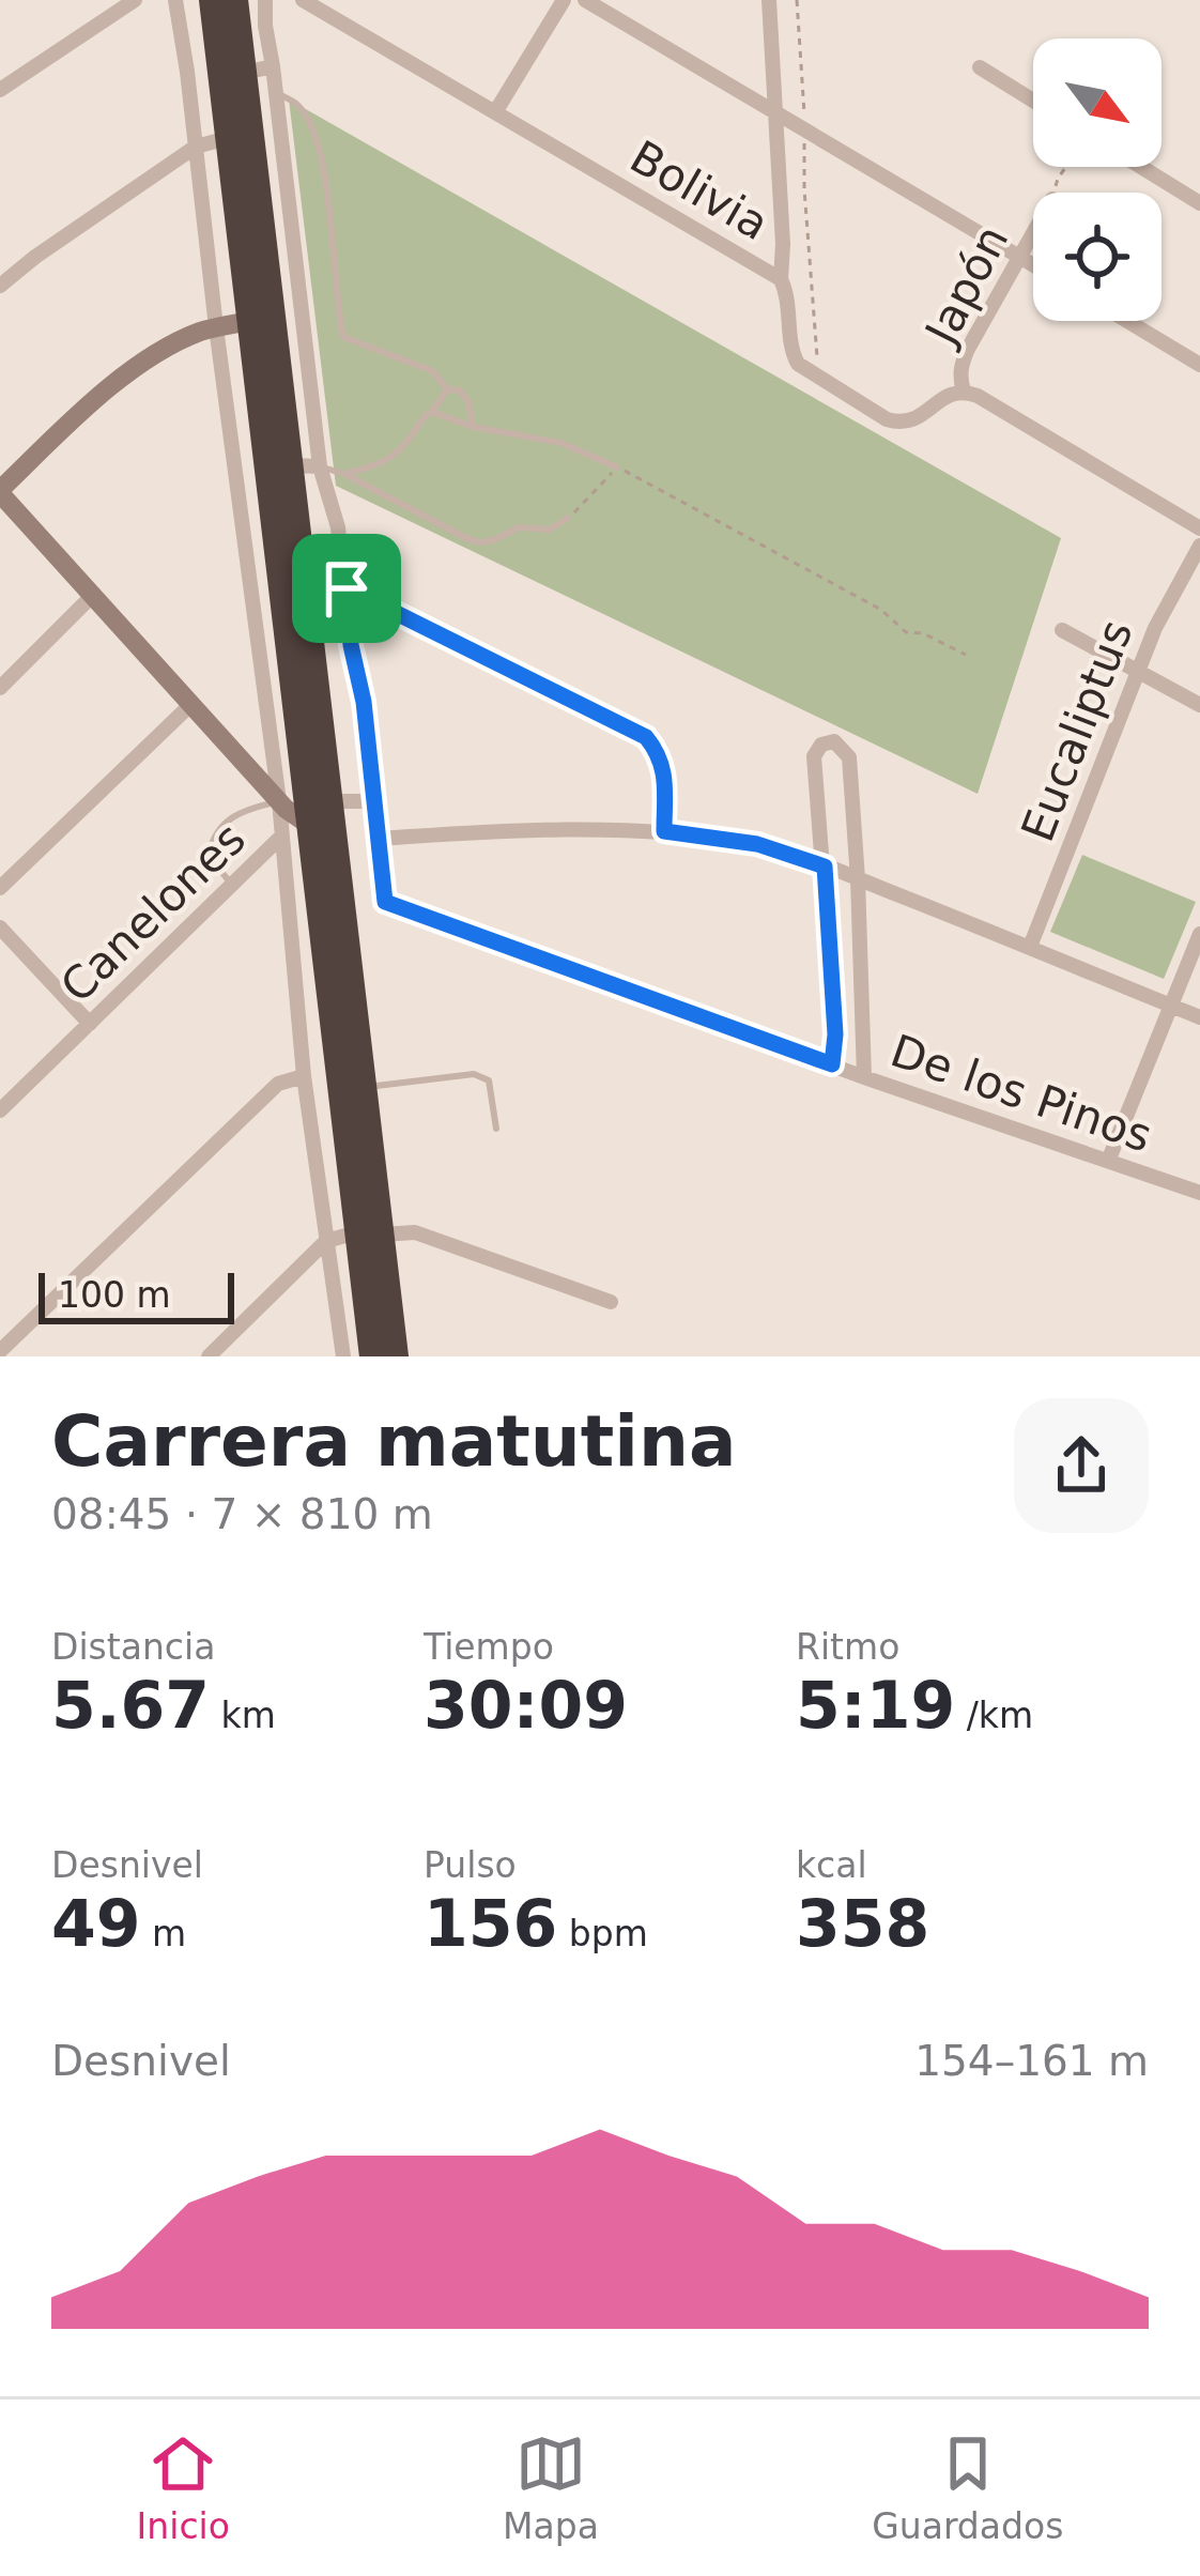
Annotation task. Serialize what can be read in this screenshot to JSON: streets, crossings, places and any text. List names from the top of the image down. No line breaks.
{"streets":{"street":["Bolivia","Japón","Eucaliptus","Canelones","De los Pinos"]},"scale_bar":"100 m","north":"bottom right","page":{"scale":"100 m","heading":["Carrera matutina","08:45 · 7 × 810 m"],"stats":[["Distancia","5.67 km"],["Tiempo","30:09"],["Ritmo","5:19 /km"],["Desnivel","49 m"],["Pulso","156 bpm"],["kcal","358"]],"chart":["Desnivel","154–161 m"],"tabs":["Inicio","Mapa","Guardados"]}}
